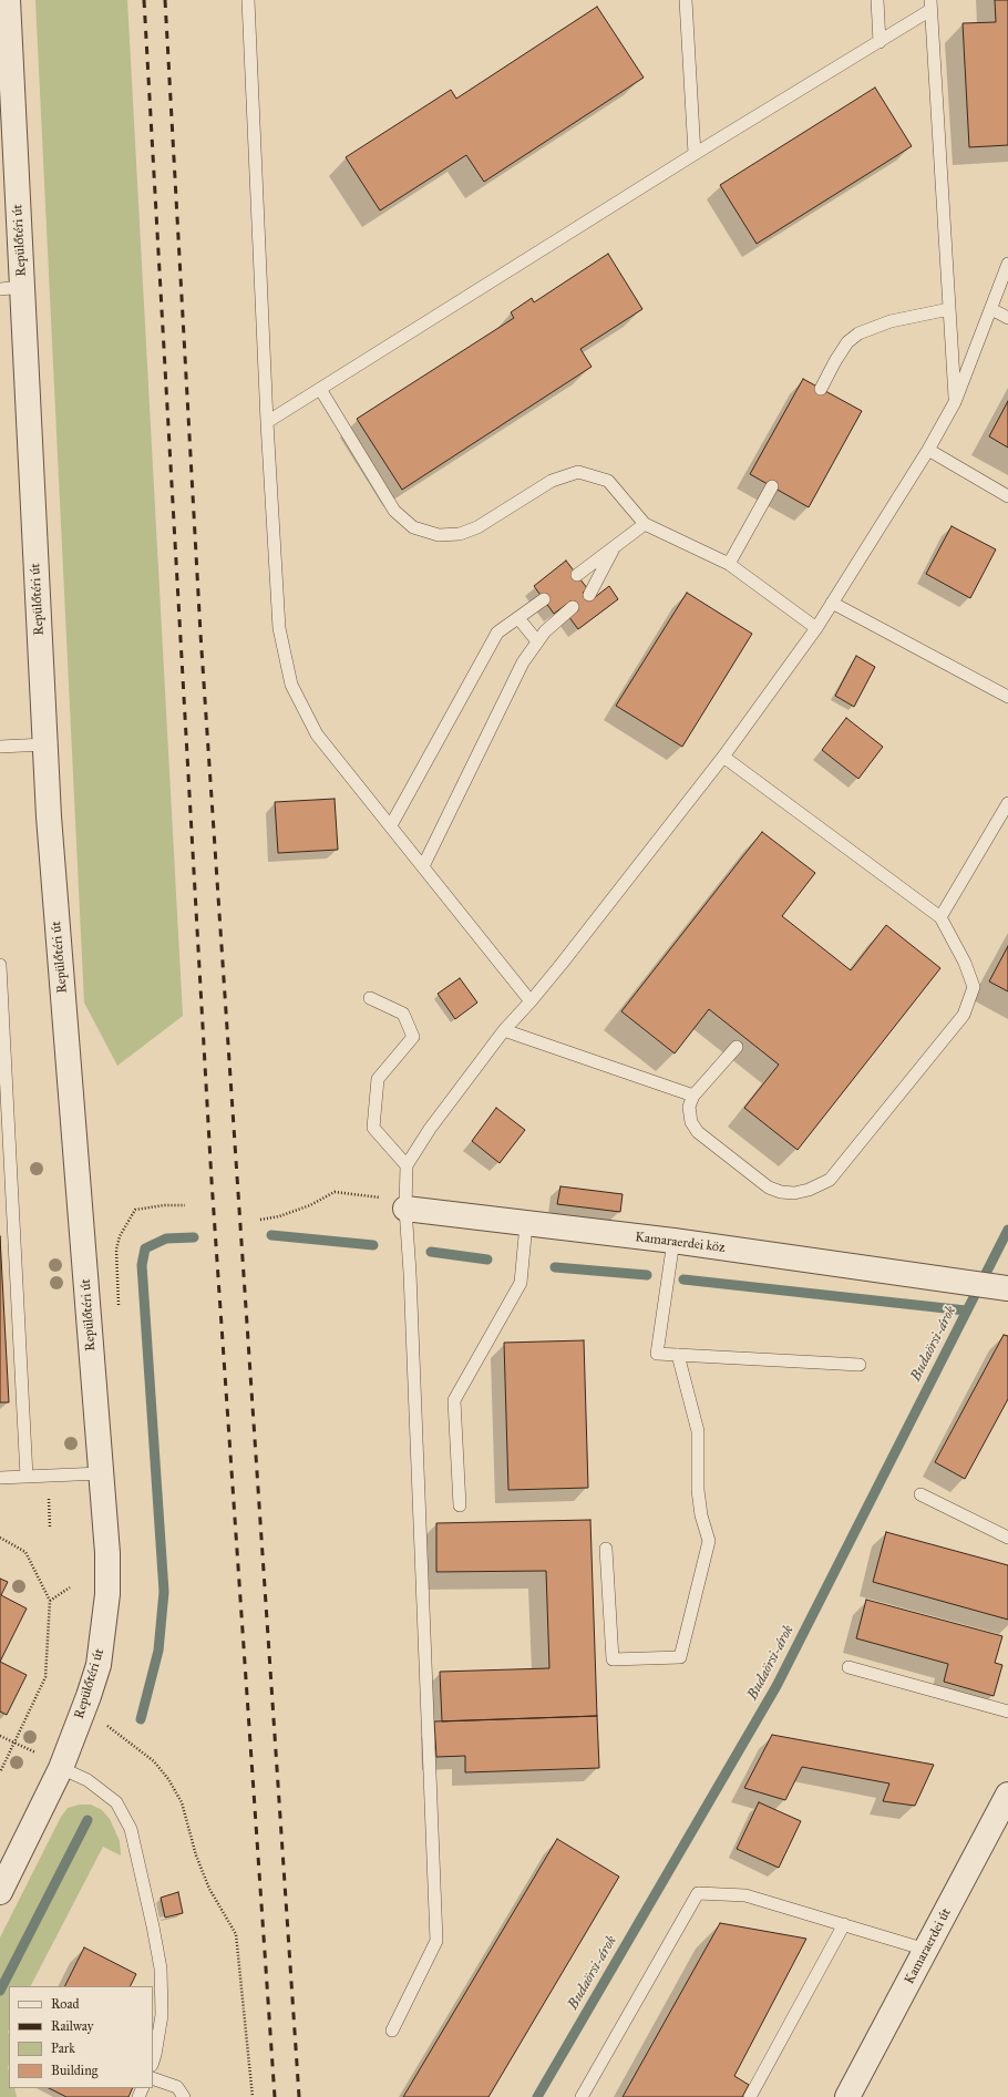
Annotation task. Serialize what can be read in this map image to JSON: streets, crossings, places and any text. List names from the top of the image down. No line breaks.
{"streets":{"street":["Repülőtéri út","Kamaraerdei köz","Kamaraerdei út"]},"water":["Budaörsi-árok"],"legend":["Road","Railway","Park","Building"]}
